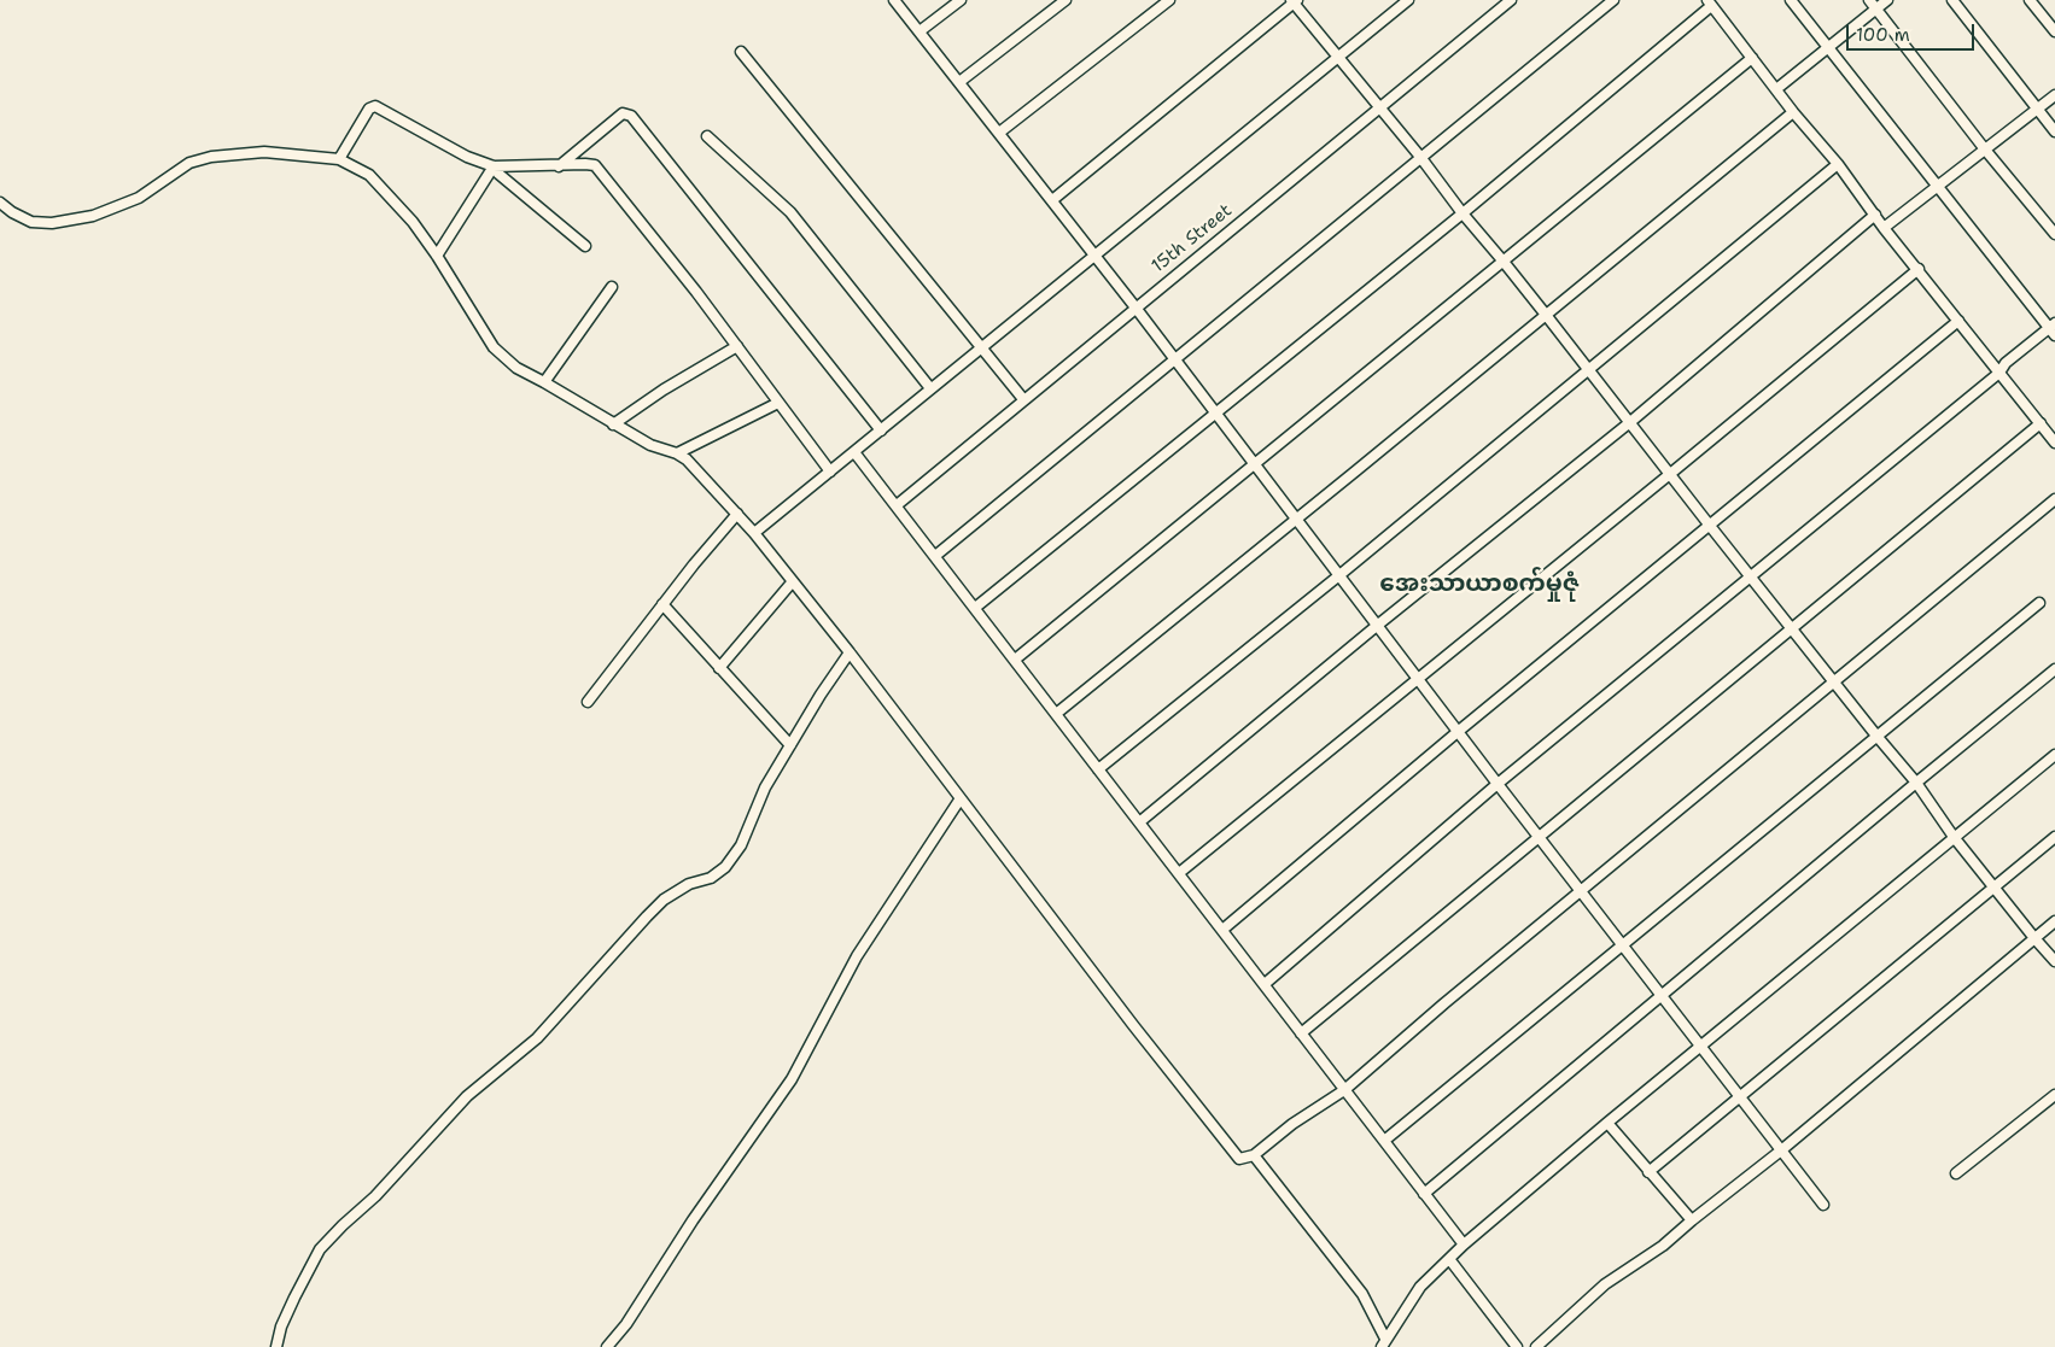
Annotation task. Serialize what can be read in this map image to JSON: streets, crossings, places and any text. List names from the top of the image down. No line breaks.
{"streets":{"street":["15th Street"]},"districts":["အေးသာယာစက်မှုဇုံ"],"scale_bar":"100 m"}
